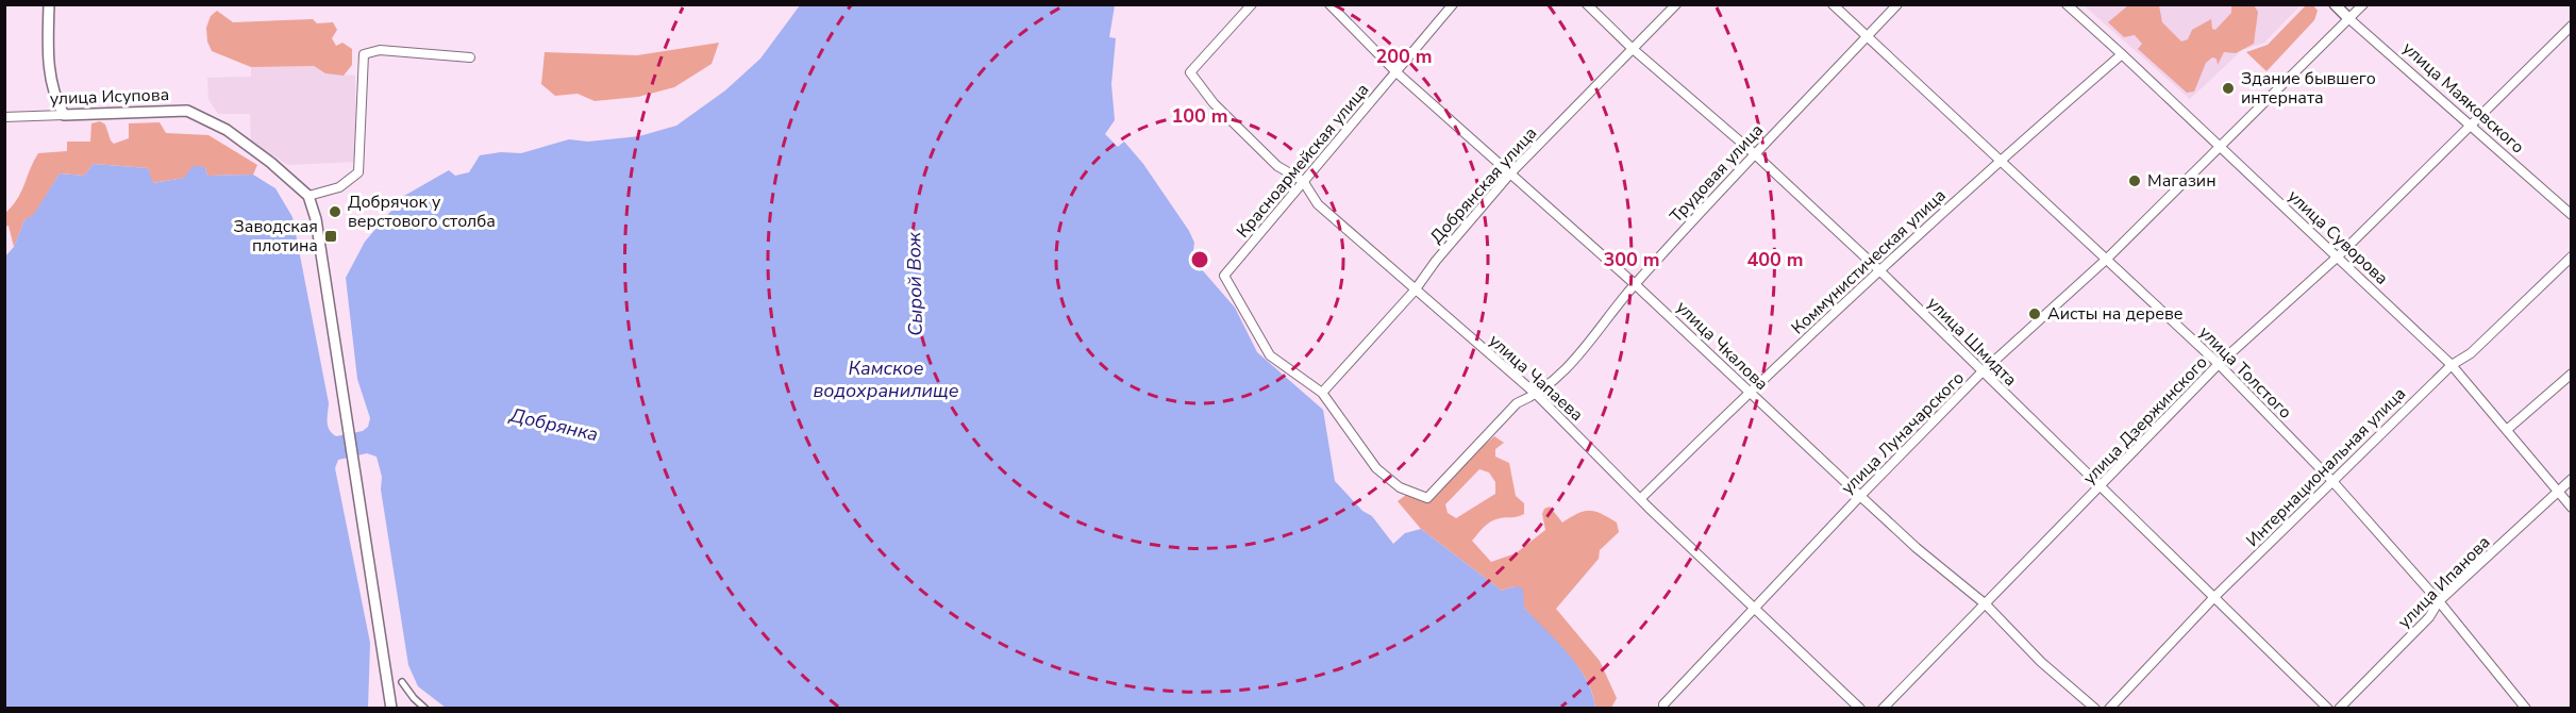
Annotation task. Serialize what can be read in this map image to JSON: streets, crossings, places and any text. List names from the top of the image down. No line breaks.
{"streets":{"street":["улица Исупова","улица Маяковского","Красноармейская улица","Трудовая улица","Добрянская улица","улица Суворова","Коммунистическая улица","улица Шмидта","улица Чкалова","улица Толстого","улица Чапаева","улица Дзержинского","улица Луначарского","Интернациональная улица","улица Ипанова"]},"crossings":[["улица Маяковского","улица Дзержинского"],["улица Маяковского","улица Луначарского"],["Красноармейская улица","Трудовая улица"],["Красноармейская улица","Добрянская улица"],["Красноармейская улица","улица Чкалова"],["Красноармейская улица","улица Чапаева"],["Трудовая улица","Добрянская улица"],["Трудовая улица","улица Шмидта"],["Трудовая улица","улица Чкалова"],["Трудовая улица","улица Толстого"],["Трудовая улица","улица Чапаева"],["Добрянская улица","улица Шмидта"],["Добрянская улица","улица Чкалова"],["Добрянская улица","улица Чапаева"],["улица Суворова","Коммунистическая улица"],["улица Суворова","улица Дзержинского"],["улица Суворова","улица Луначарского"],["улица Суворова","Интернациональная улица"],["улица Суворова","улица Ипанова"],["Коммунистическая улица","улица Шмидта"],["Коммунистическая улица","улица Чкалова"],["Коммунистическая улица","улица Толстого"],["Коммунистическая улица","улица Чапаева"],["улица Шмидта","улица Дзержинского"],["улица Шмидта","улица Луначарского"],["улица Шмидта","Интернациональная улица"],["улица Чкалова","улица Дзержинского"],["улица Чкалова","улица Луначарского"],["улица Толстого","улица Дзержинского"],["улица Толстого","улица Луначарского"],["улица Толстого","Интернациональная улица"],["улица Толстого","улица Ипанова"],["улица Чапаева","улица Луначарского"]],"water":["Сырой Вож","Камское водохранилище","Добрянка"],"places":{"other":["Здание бывшего интерната","Магазин","Добрячок у верстового столба","Аисты на дереве"],"transit":["Заводская плотина"]},"rings":["200 m","100 m","300 m","400 m"]}
